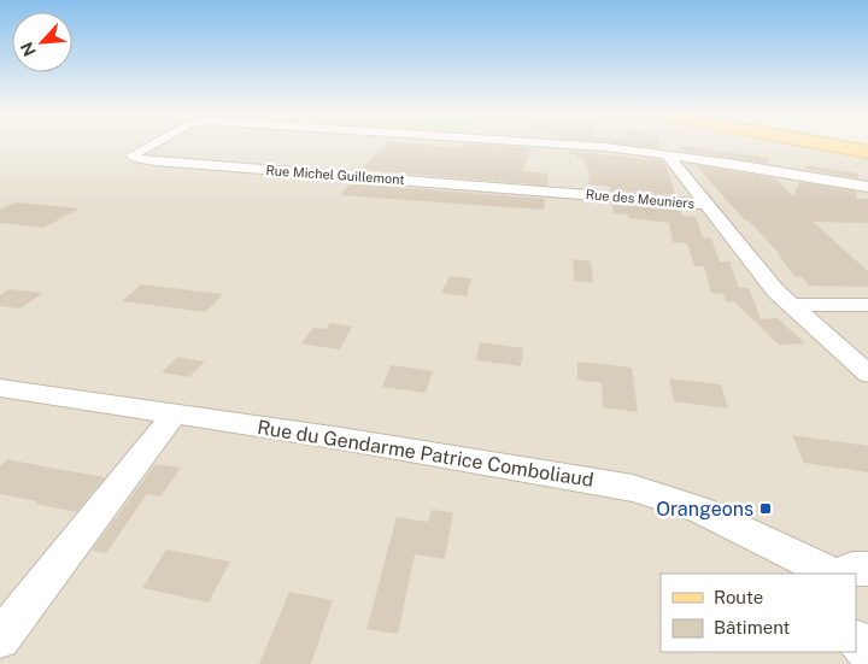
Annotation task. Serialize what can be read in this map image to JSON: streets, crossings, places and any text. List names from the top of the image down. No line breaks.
{"streets":{"street":["Rue Michel Guillemont","Rue des Meuniers","Rue du Gendarme Patrice Comboliaud"]},"crossings":[["Rue Michel Guillemont","Rue des Meuniers"]],"places":{"transit":["Orangeons"]},"legend":["Route","Bâtiment"],"north":"bottom left"}
